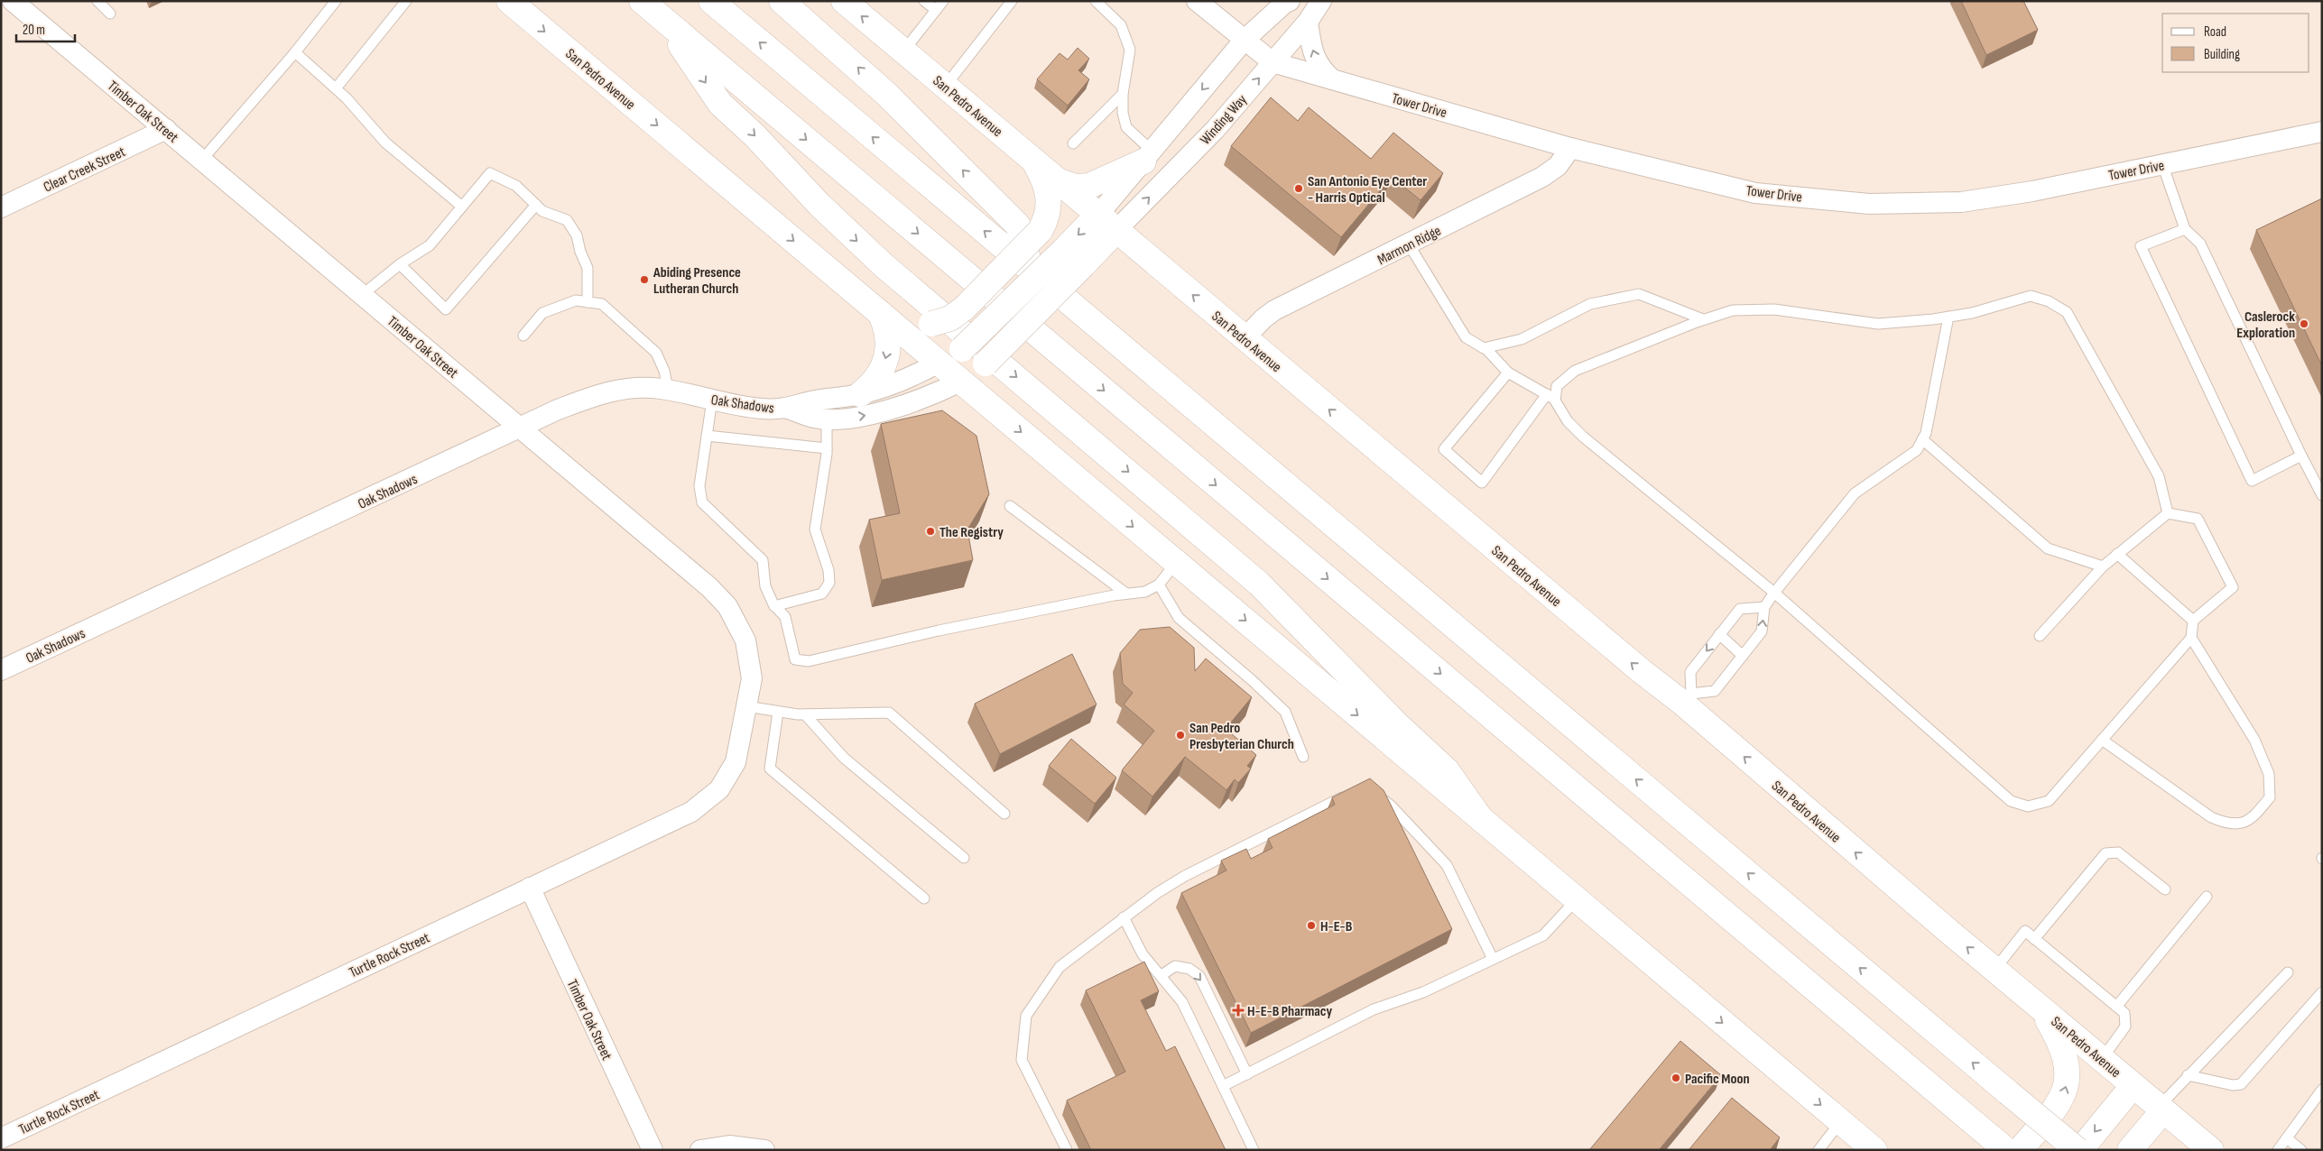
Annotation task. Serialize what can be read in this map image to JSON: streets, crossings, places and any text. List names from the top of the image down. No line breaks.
{"streets":{"main road":["San Pedro Avenue"],"street":["Tower Drive","Timber Oak Street","Winding Way","Clear Creek Street","Marmon Ridge","Oak Shadows","Turtle Rock Street"]},"crossings":[["San Pedro Avenue","Winding Way"],["San Pedro Avenue","Marmon Ridge"],["San Pedro Avenue","Oak Shadows"],["Tower Drive","Winding Way"],["Tower Drive","Marmon Ridge"],["Timber Oak Street","Clear Creek Street"],["Timber Oak Street","Oak Shadows"],["Timber Oak Street","Turtle Rock Street"]],"places":{"other":["San Antonio Eye Center - Harris Optical","Abiding Presence Lutheran Church","Caslerock Exploration","The Registry","San Pedro Presbyterian Church","H-E-B","Pacific Moon"],"health":["H-E-B Pharmacy"]},"legend":["Road","Building"],"scale_bar":"20 m"}
